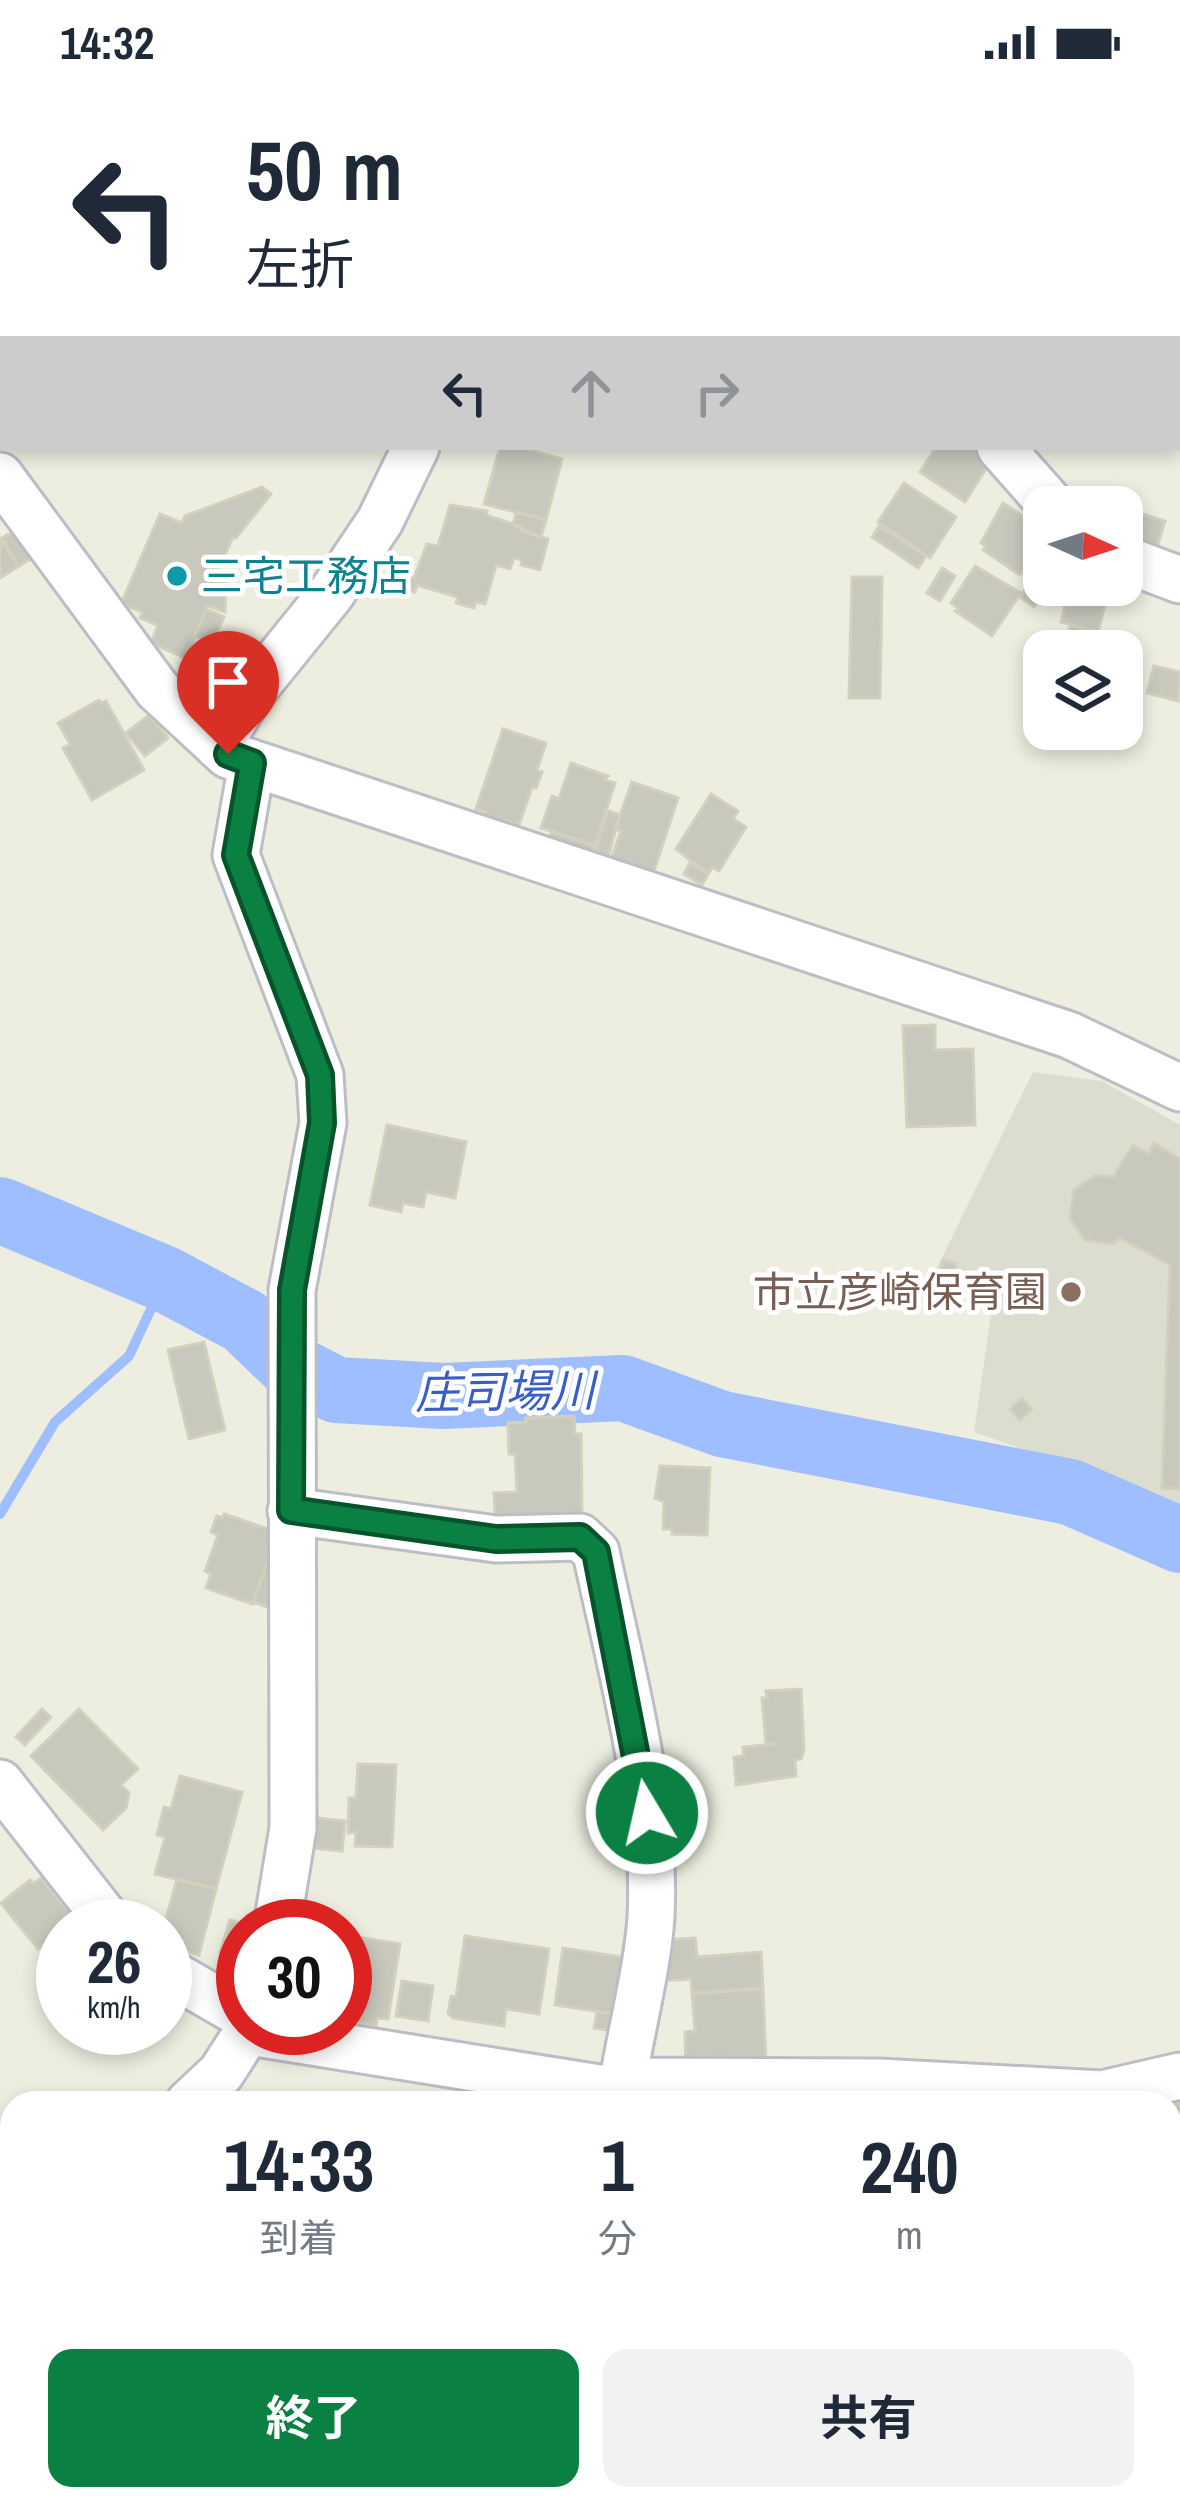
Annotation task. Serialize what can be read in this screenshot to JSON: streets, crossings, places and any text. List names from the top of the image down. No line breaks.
{"water":["庄司場川"],"places":["三宅工務店","市立彦崎保育園"],"north":"right","page":{"status":"14:32","turn":["50 m","左折"],"speed":"26 km/h","limit":"30","eta":["14:33","到着","1","分","240","m"],"buttons":["終了","共有"]}}
